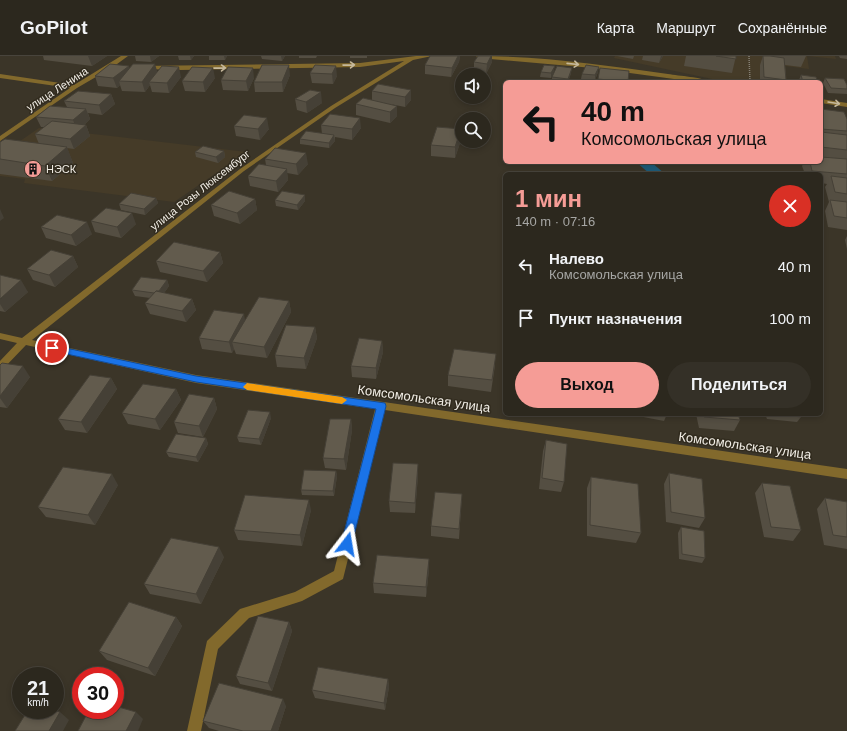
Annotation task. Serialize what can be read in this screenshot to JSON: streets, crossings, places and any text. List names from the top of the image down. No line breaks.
{"streets":{"street":["улица Ленина","улица Розы Люксембург","Комсомольская улица"]},"crossings":[["улица Розы Люксембург","Комсомольская улица"]],"places":{"building":["НЭСК"]},"page":{"header":"GoPilot","nav":["Карта","Маршрут","Сохранённые"],"turn":["40 m","Комсомольская улица"],"heading":["1 мин","140 m · 07:16"],"list":[{"name":"Налево","note":"Комсомольская улица","value":"40 m"},{"name":"Пункт назначения","value":"100 m"}],"buttons":["Выход","Поделиться"],"speed":"21 km/h","limit":"30"}}
